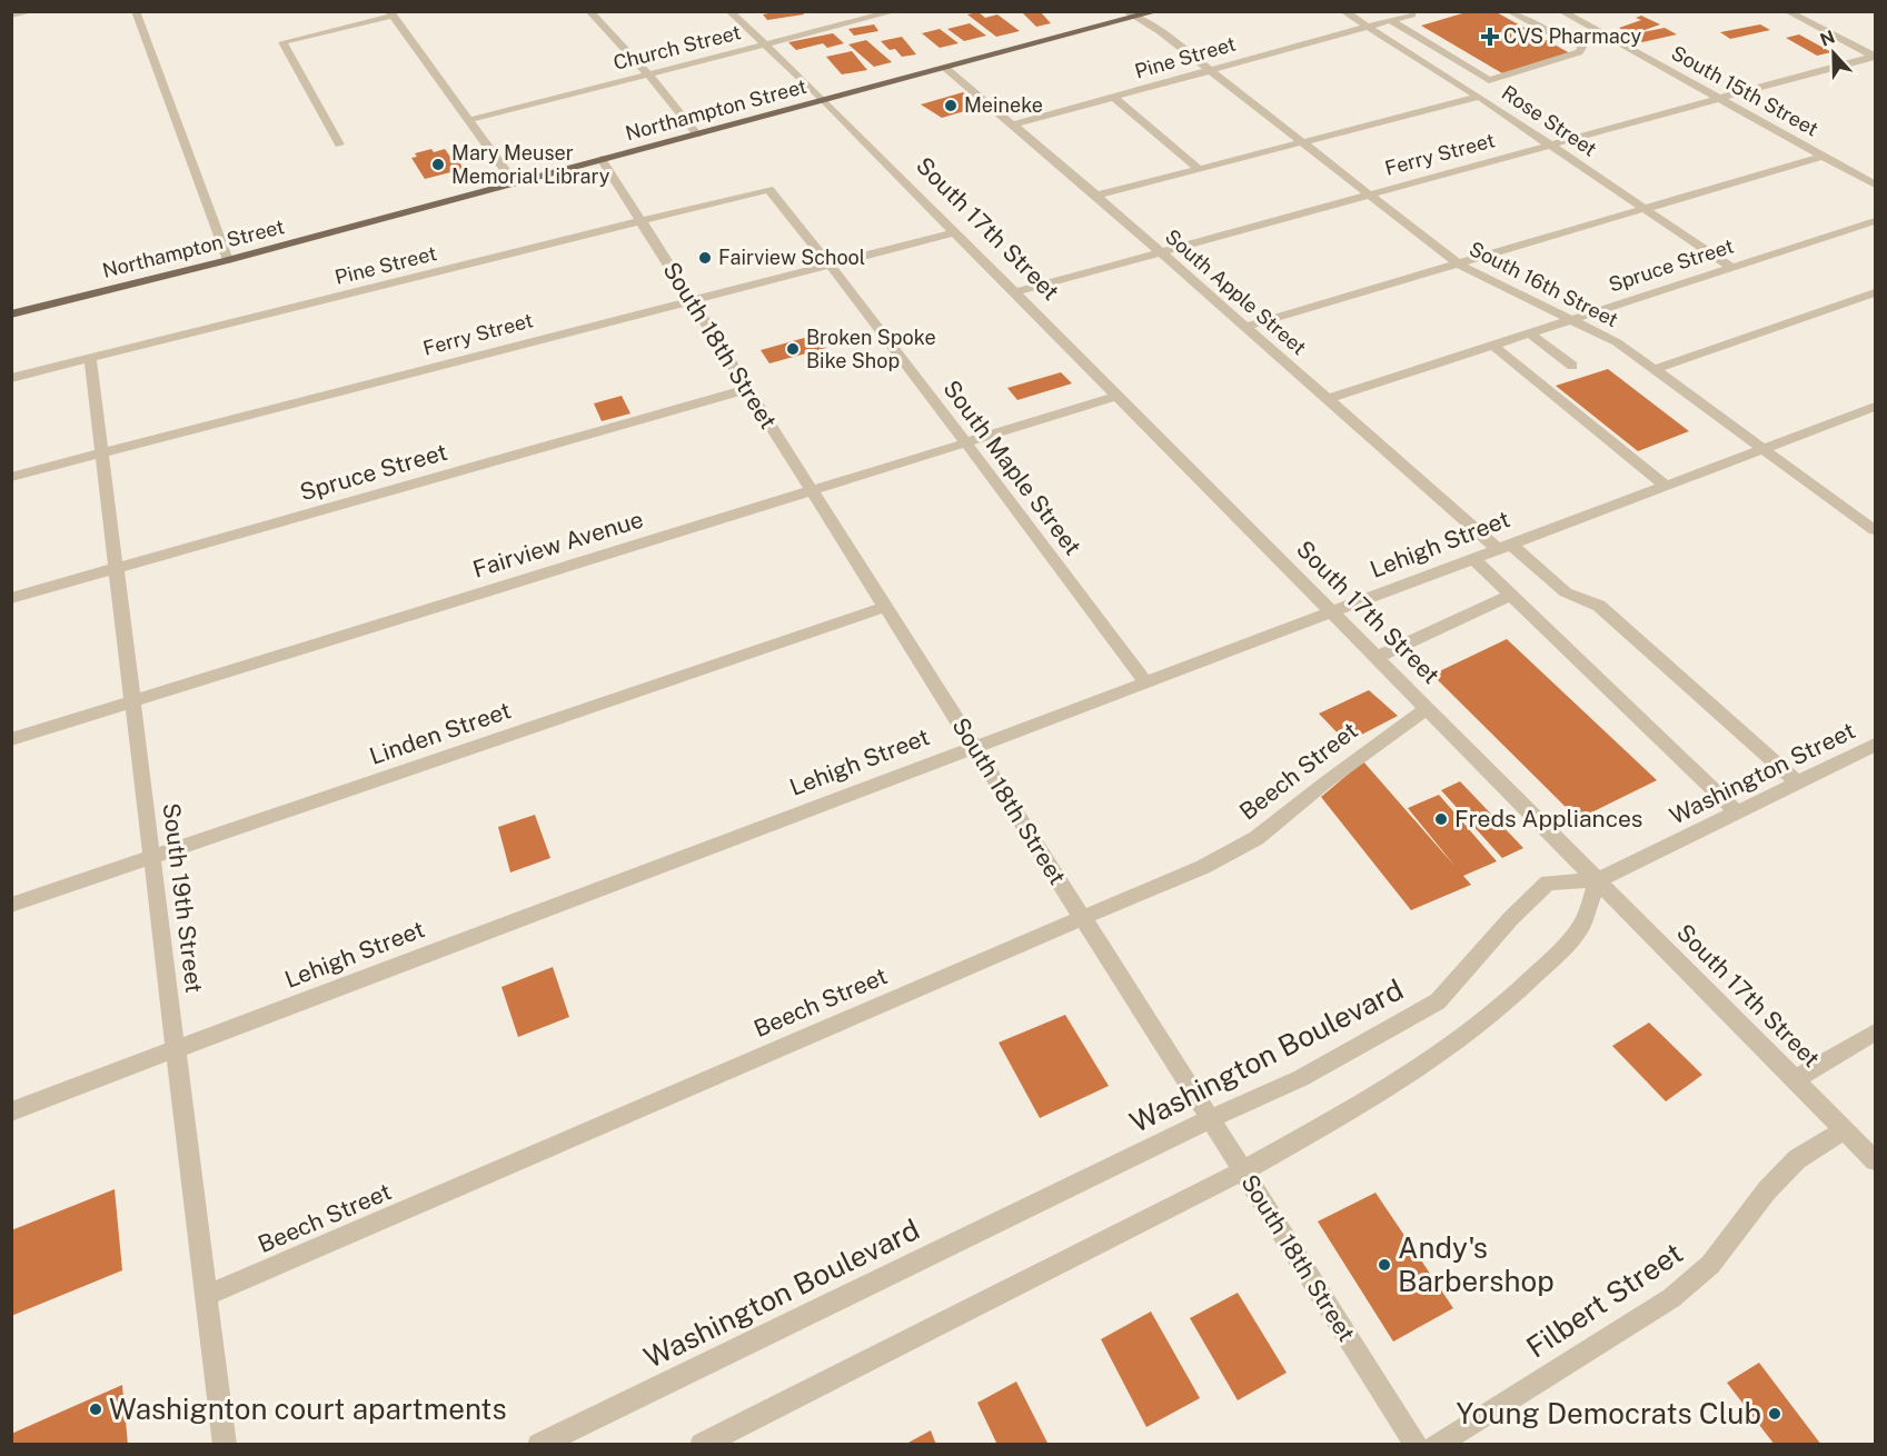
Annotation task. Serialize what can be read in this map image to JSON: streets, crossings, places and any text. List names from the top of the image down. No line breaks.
{"streets":{"main road":["Northampton Street"],"street":["Church Street","Pine Street","South 15th Street","Rose Street","Ferry Street","South 17th Street","Spruce Street","South 16th Street","South Apple Street","South 18th Street","South Maple Street","Fairview Avenue","Lehigh Street","Linden Street","Beech Street","Washington Street","South 19th Street","Washington Boulevard","Filbert Street"]},"crossings":[["Church Street","South 17th Street"],["Pine Street","Rose Street"],["Pine Street","South 16th Street"],["Pine Street","South Apple Street"],["Pine Street","South 18th Street"],["Pine Street","South Maple Street"],["Pine Street","South 19th Street"],["South 15th Street","Ferry Street"],["Northampton Street","South 17th Street"],["Northampton Street","South 16th Street"],["Northampton Street","South Apple Street"],["Northampton Street","South 18th Street"],["Rose Street","Ferry Street"],["Rose Street","Spruce Street"],["Ferry Street","South 17th Street"],["Ferry Street","South 16th Street"],["Ferry Street","South Apple Street"],["Ferry Street","South 18th Street"],["Ferry Street","South Maple Street"],["Ferry Street","South 19th Street"],["South 17th Street","Fairview Avenue"],["South 17th Street","Lehigh Street"],["South 17th Street","Beech Street"],["South 17th Street","Washington Street"],["South 17th Street","Washington Boulevard"],["South 17th Street","Filbert Street"],["Spruce Street","South 16th Street"],["Spruce Street","South Apple Street"],["Spruce Street","South 18th Street"],["Spruce Street","South 19th Street"],["South 16th Street","Lehigh Street"],["South Apple Street","Lehigh Street"],["South Apple Street","Washington Street"],["South 18th Street","Fairview Avenue"],["South 18th Street","Lehigh Street"],["South 18th Street","Linden Street"],["South 18th Street","Beech Street"],["South 18th Street","Washington Boulevard"],["South Maple Street","Fairview Avenue"],["South Maple Street","Lehigh Street"],["Fairview Avenue","South 19th Street"],["Lehigh Street","South 19th Street"],["Linden Street","South 19th Street"],["Beech Street","South 19th Street"],["Washington Street","Washington Boulevard"]],"places":{"health":["CVS Pharmacy"],"other":["Meineke","Mary Meuser Memorial Library","Fairview School","Broken Spoke Bike Shop","Freds Appliances","Andy's Barbershop","Washignton court apartments","Young Democrats Club"]},"north":"top"}
